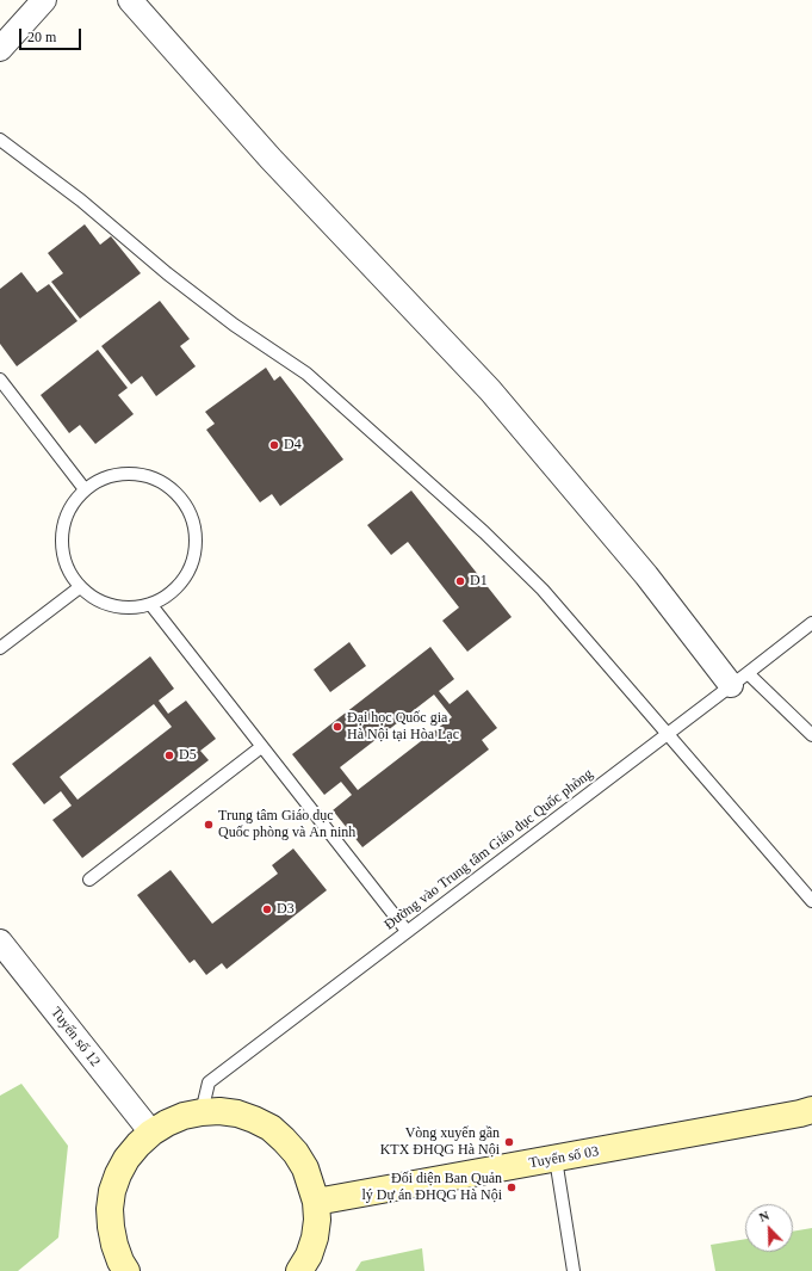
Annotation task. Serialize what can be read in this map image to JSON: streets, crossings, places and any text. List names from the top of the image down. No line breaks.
{"streets":{"street":["Tuyến số 12","Tuyến số 03"],"lane":["Đường vào Trung tâm Giáo dục Quốc phòng"]},"places":["D4","D1","Đại học Quốc gia Hà Nội tại Hòa Lạc","D5","Trung tâm Giáo dục Quốc phòng và An ninh","D3","Vòng xuyến gần KTX ĐHQG Hà Nội","Đối diện Ban Quản lý Dự án ĐHQG Hà Nội"],"scale_bar":"20 m","north":"top left"}
